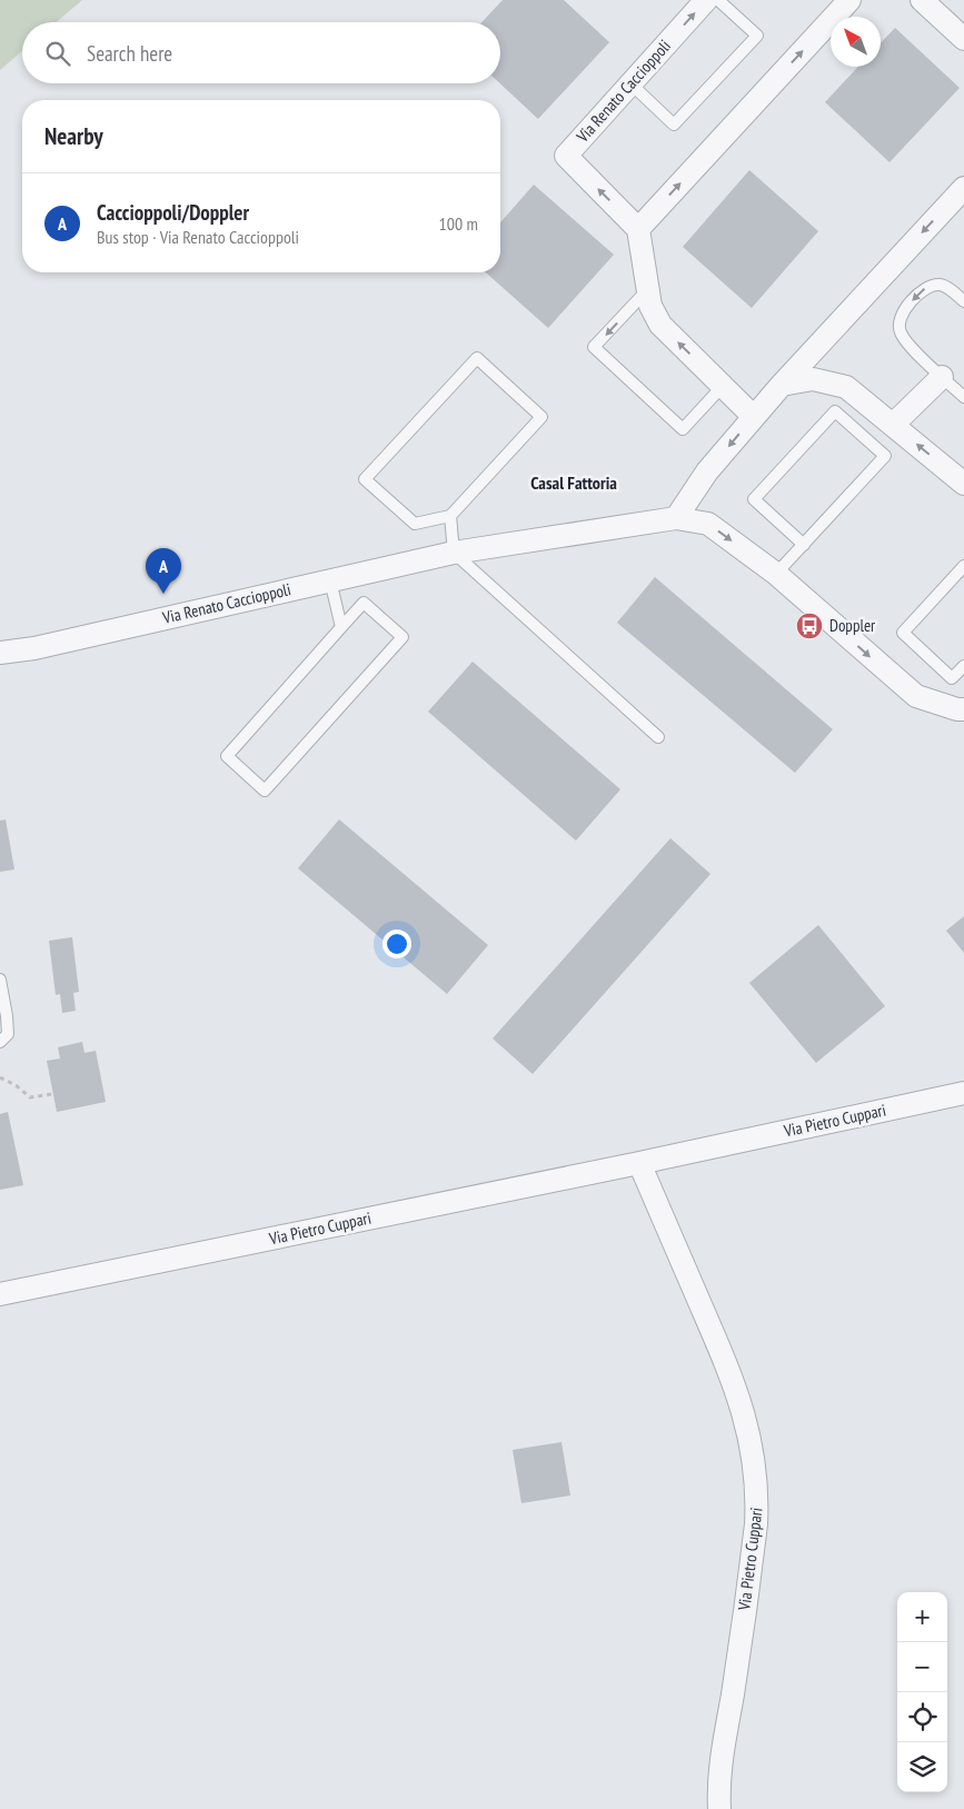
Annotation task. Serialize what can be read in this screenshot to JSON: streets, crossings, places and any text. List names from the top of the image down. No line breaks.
{"streets":{"street":["Via Renato Caccioppoli","Via Pietro Cuppari"]},"districts":["Casal Fattoria"],"places":{"bus stop":["Doppler"]},"north":"top left","page":{"search":"Search here","heading":"Nearby","list":[{"mark":"A","name":"Caccioppoli/Doppler","note":"Bus stop · Via Renato Caccioppoli","value":"100 m"}],"pins":"A","map_buttons":["+","−"]}}
